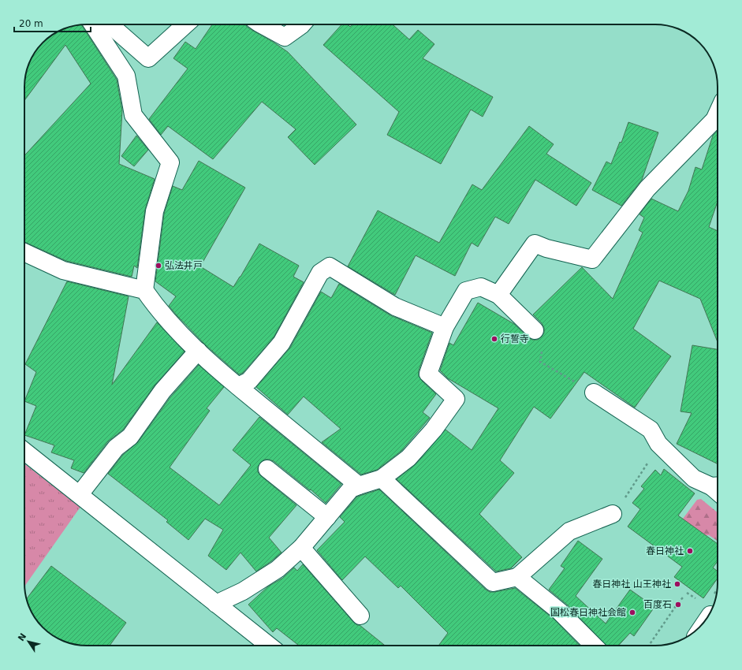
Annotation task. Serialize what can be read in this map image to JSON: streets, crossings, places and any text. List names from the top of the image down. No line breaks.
{"places":["弘法井戸","行誓寺","春日神社","春日神社 山王神社","百度石","国松春日神社会館"],"scale_bar":"20 m","north":"top left"}
